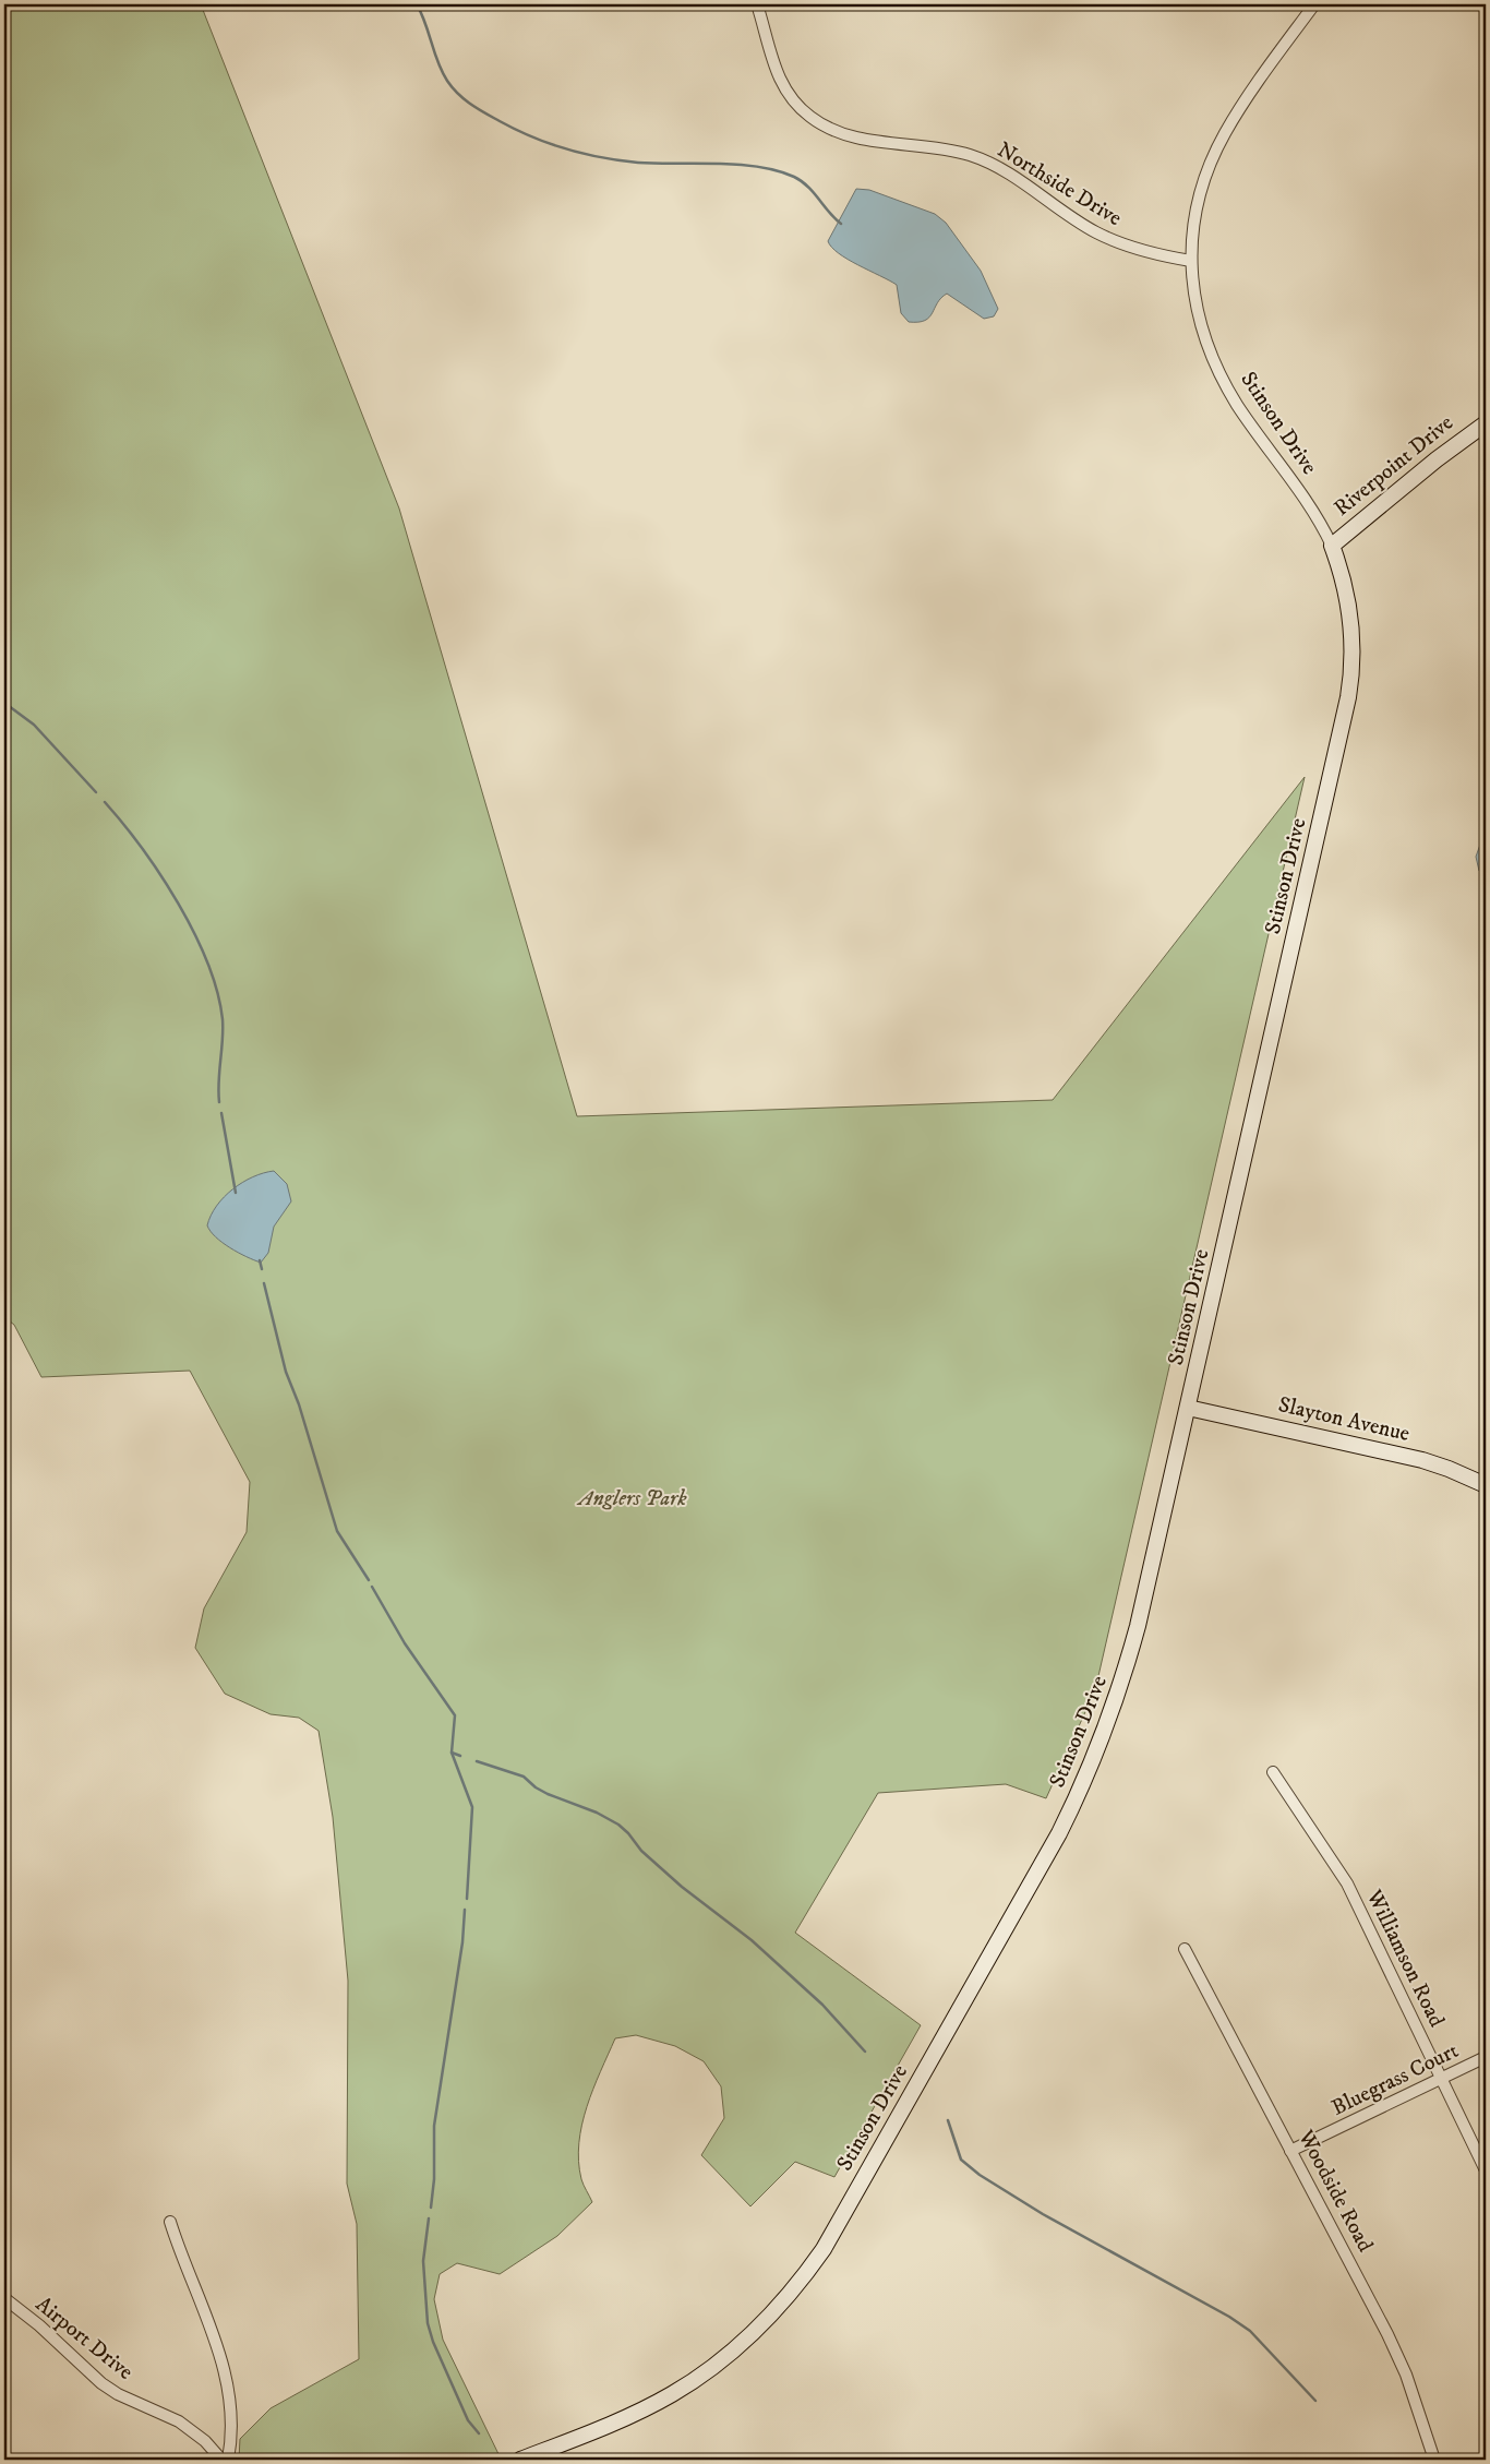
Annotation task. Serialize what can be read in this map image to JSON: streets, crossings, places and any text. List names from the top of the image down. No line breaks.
{"streets":{"street":["Northside Drive","Stinson Drive","Riverpoint Drive","Slayton Avenue","Williamson Road","Bluegrass Court","Woodside Road","Airport Drive"]},"crossings":[["Northside Drive","Stinson Drive"],["Stinson Drive","Riverpoint Drive"],["Stinson Drive","Slayton Avenue"],["Williamson Road","Bluegrass Court"],["Bluegrass Court","Woodside Road"]],"parks":["Anglers Park"]}
